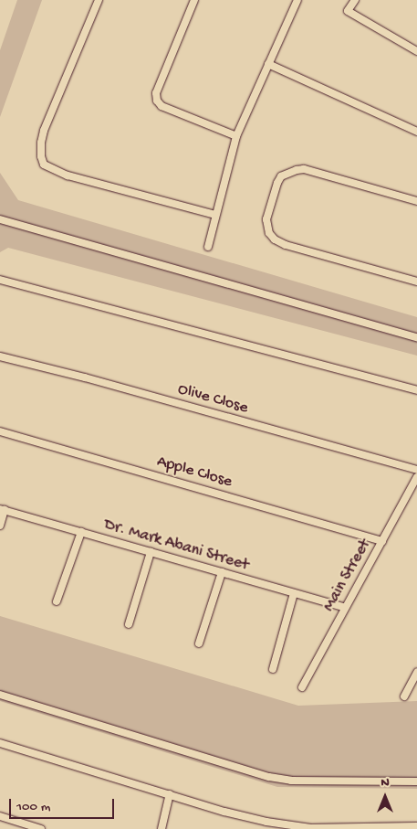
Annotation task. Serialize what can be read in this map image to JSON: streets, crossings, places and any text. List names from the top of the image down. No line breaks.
{"streets":{"street":["Olive Close","Apple Close","Dr. Mark Abani Street","Main Street"]},"crossings":[["Apple Close","Main Street"],["Dr. Mark Abani Street","Main Street"]],"scale_bar":"100 m","north":"top"}
